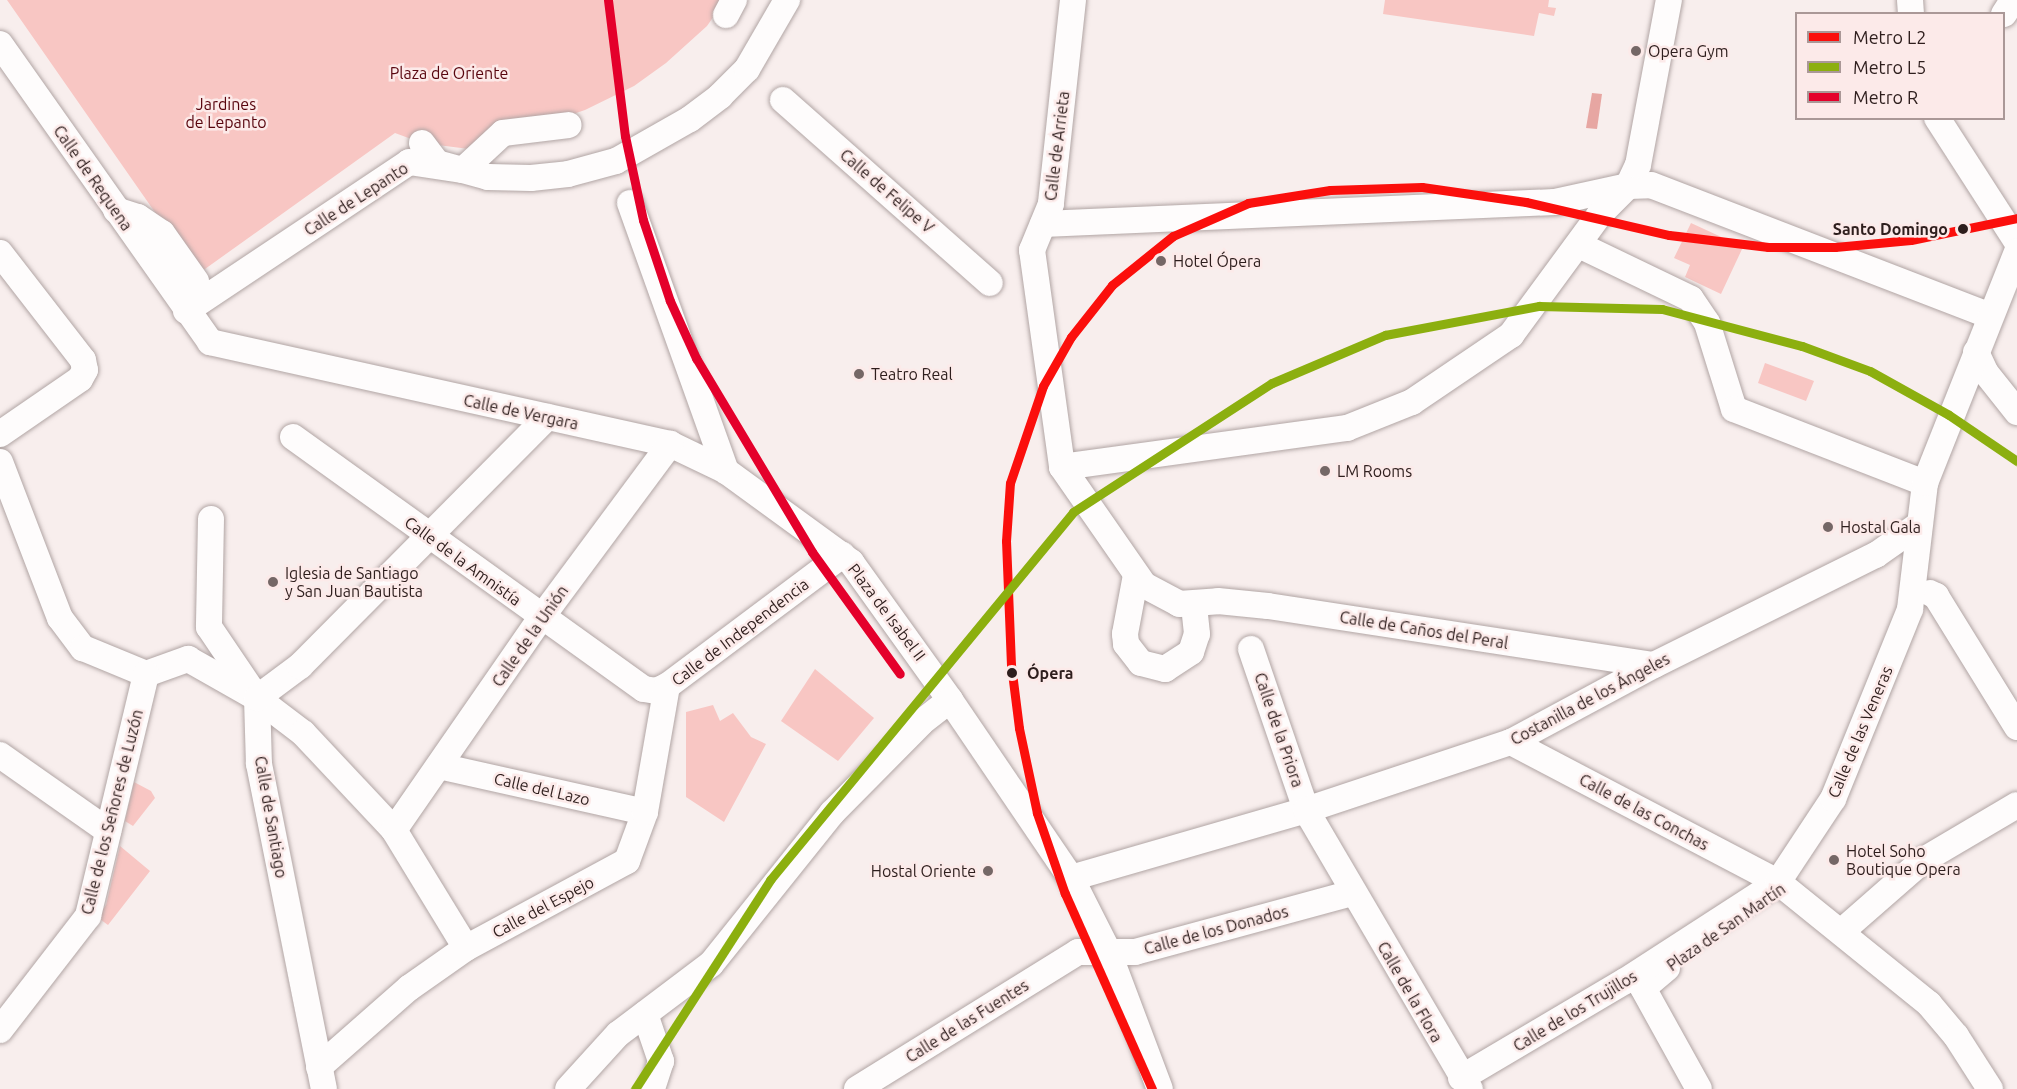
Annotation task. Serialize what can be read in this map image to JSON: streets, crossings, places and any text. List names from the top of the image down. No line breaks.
{"streets":{"street":["Calle de Arrieta","Calle de Requena","Calle de Felipe V","Calle de Lepanto","Calle de Vergara","Calle de la Amnistía","Plaza de Isabel II","Calle de Caños del Peral","Calle de Independencia","Calle de la Unión","Costanilla de los Ángeles","Calle de la Priora","Calle de las Veneras","Calle del Lazo","Calle de los Señores de Luzón","Calle de las Conchas","Calle de Santiago","Calle del Espejo","Plaza de San Martín","Calle de los Donados","Calle de la Flora","Calle de los Trujillos","Calle de las Fuentes"]},"crossings":[["Calle de Requena","Calle de Lepanto"],["Calle de Requena","Calle de Vergara"],["Calle de Lepanto","Calle de Vergara"],["Calle de Vergara","Plaza de Isabel II"],["Calle de Vergara","Calle de Independencia"],["Calle de Vergara","Calle de la Unión"],["Calle de la Amnistía","Calle de Independencia"],["Calle de la Amnistía","Calle de la Unión"],["Calle de la Amnistía","Calle del Espejo"],["Plaza de Isabel II","Calle de Independencia"],["Plaza de Isabel II","Costanilla de los Ángeles"],["Plaza de Isabel II","Calle de los Donados"],["Calle de Caños del Peral","Costanilla de los Ángeles"],["Calle de Independencia","Calle del Espejo"],["Calle de la Unión","Calle del Lazo"],["Costanilla de los Ángeles","Calle de la Priora"],["Costanilla de los Ángeles","Calle de las Veneras"],["Costanilla de los Ángeles","Calle de las Conchas"],["Calle de la Priora","Calle de los Donados"],["Calle de la Priora","Calle de la Flora"],["Calle de las Veneras","Calle de las Conchas"],["Calle de las Veneras","Plaza de San Martín"],["Calle de las Veneras","Calle de los Trujillos"],["Calle del Lazo","Calle del Espejo"],["Calle de las Conchas","Plaza de San Martín"],["Calle de las Conchas","Calle de los Trujillos"],["Calle de Santiago","Calle del Espejo"],["Plaza de San Martín","Calle de los Trujillos"],["Calle de los Donados","Calle de la Flora"],["Calle de los Donados","Calle de las Fuentes"],["Calle de la Flora","Calle de los Trujillos"]],"parks":["Plaza de Oriente","Jardines de Lepanto"],"places":["Opera Gym","Santo Domingo","Hotel Ópera","Teatro Real","LM Rooms","Hostal Gala","Iglesia de Santiago y San Juan Bautista","Ópera","Hotel Soho Boutique Opera","Hostal Oriente"],"lines":["metro line R","metro line L2","metro line L5"],"legend":["Metro L2","Metro L5","Metro R"]}
